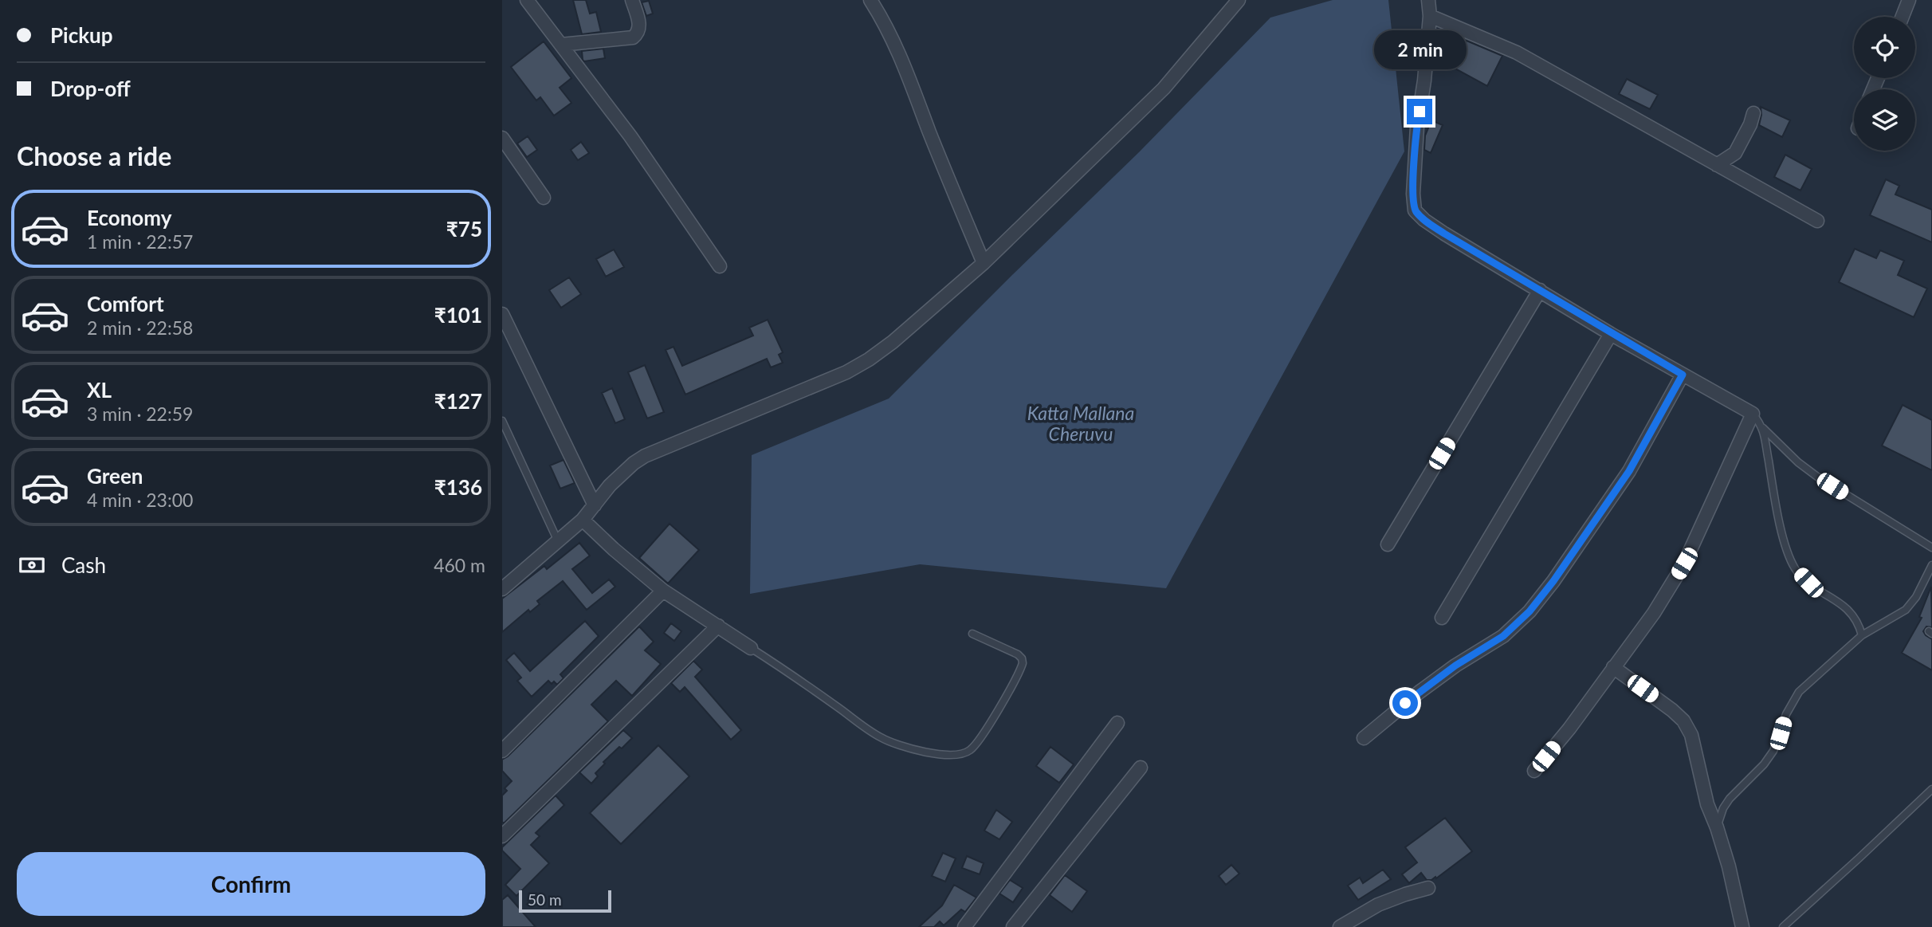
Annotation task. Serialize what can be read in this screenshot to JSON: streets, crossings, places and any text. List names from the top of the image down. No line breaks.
{"water":["Katta Mallana Cheruvu"],"scale_bar":"50 m","page":{"banner":["Pickup","Drop-off"],"bubble":"2 min","heading":"Choose a ride","list":[{"name":"Economy","note":"1 min · 22:57","value":"₹75"},{"name":"Comfort","note":"2 min · 22:58","value":"₹101"},{"name":"XL","note":"3 min · 22:59","value":"₹127"},{"name":"Green","note":"4 min · 23:00","value":"₹136"}],"pay":["Cash","460 m"],"buttons":"Confirm","scale":"50 m"}}
